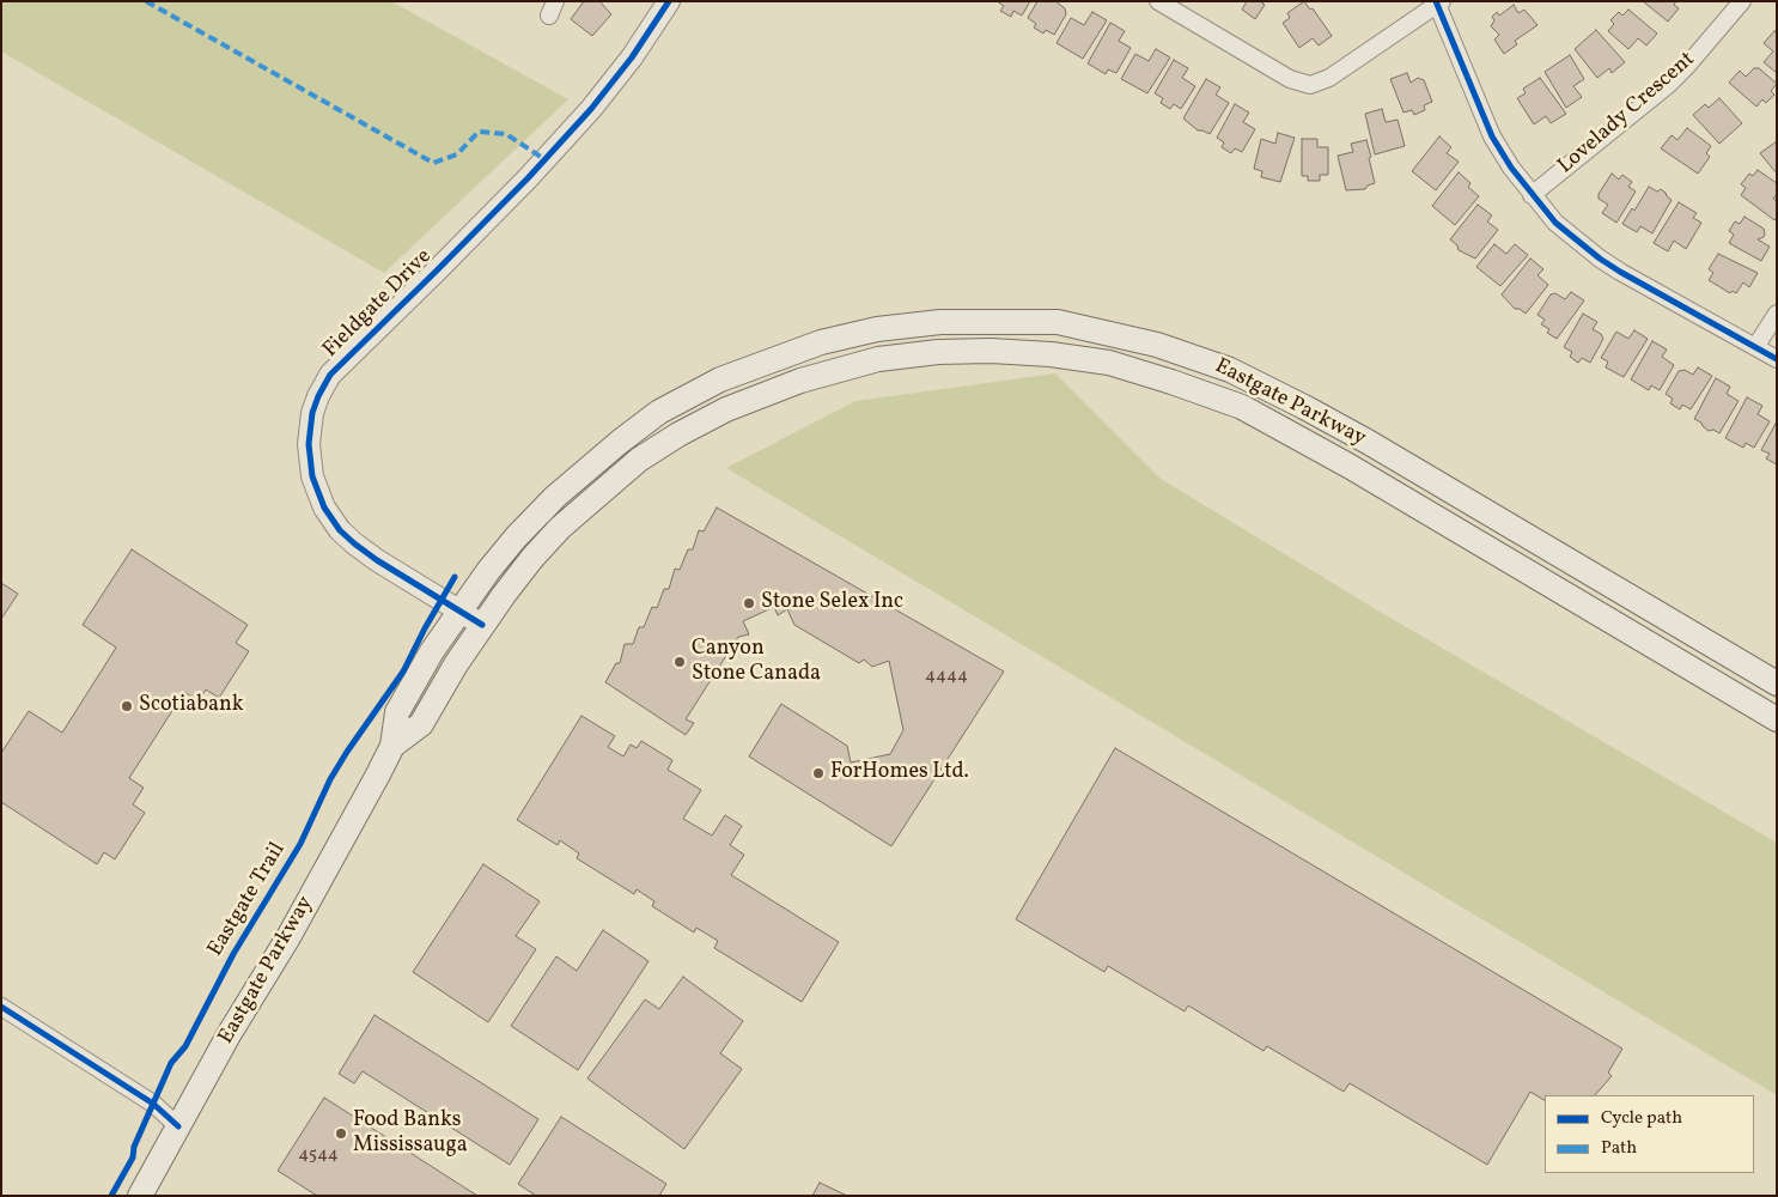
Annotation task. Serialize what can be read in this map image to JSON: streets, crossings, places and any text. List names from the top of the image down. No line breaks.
{"streets":{"main road":["Eastgate Parkway"],"street":["Lovelady Crescent","Fieldgate Drive"],"cycle path":["Eastgate Trail"]},"crossings":[["Fieldgate Drive","Eastgate Parkway"]],"places":["Stone Selex Inc","Canyon Stone Canada","Scotiabank","ForHomes Ltd.","Food Banks Mississauga"],"house_numbers":["4444","4544"],"legend":["Cycle path","Path"]}
